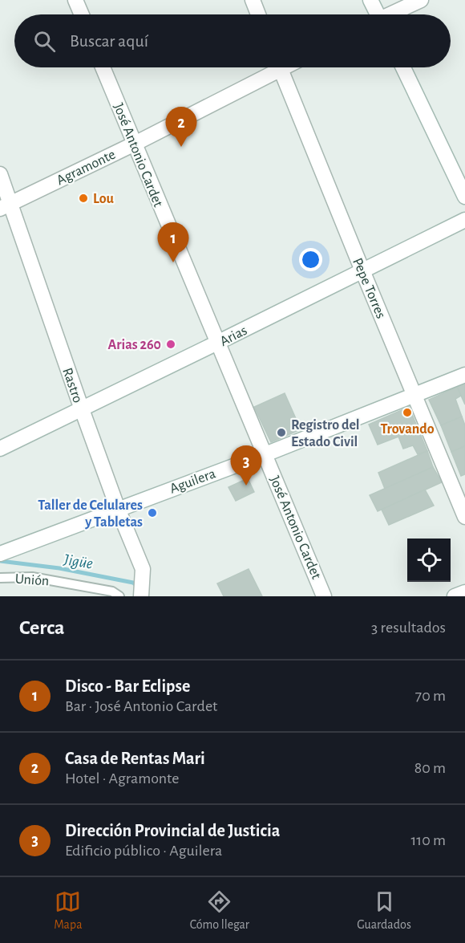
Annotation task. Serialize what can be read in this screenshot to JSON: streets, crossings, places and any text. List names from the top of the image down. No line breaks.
{"streets":{"street":["José Antonio Cardet","Agramonte","Pepe Torres","Arias","Rastro","Aguilera"],"lane":["Unión"]},"crossings":[["José Antonio Cardet","Agramonte"],["José Antonio Cardet","Arias"],["José Antonio Cardet","Aguilera"],["Agramonte","Rastro"],["Pepe Torres","Arias"],["Pepe Torres","Aguilera"],["Arias","Rastro"],["Rastro","Aguilera"]],"water":["Jigüe"],"places":["Lou","Arias 260","Trovando","Registro del Estado Civil","Taller de Celulares y Tabletas"],"page":{"search":"Buscar aquí","pins":["2","1","3"],"heading":["Cerca","3 resultados"],"list":[{"mark":"1","name":"Disco - Bar Eclipse","note":"Bar · José Antonio Cardet","value":"70 m"},{"mark":"2","name":"Casa de Rentas Mari","note":"Hotel · Agramonte","value":"80 m"},{"mark":"3","name":"Dirección Provincial de Justicia","note":"Edificio público · Aguilera","value":"110 m"}],"nav":["Mapa","Cómo llegar","Guardados"]}}
